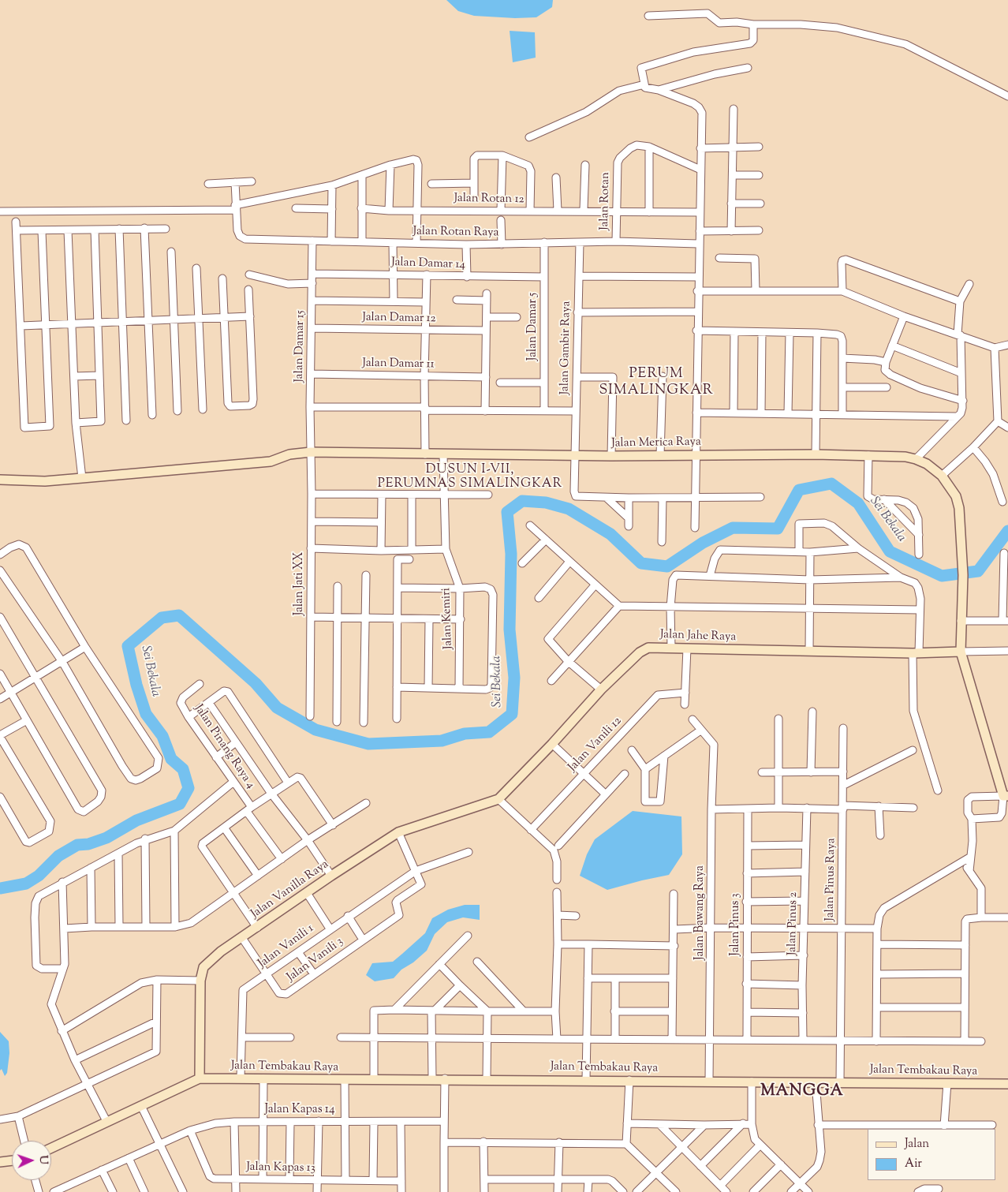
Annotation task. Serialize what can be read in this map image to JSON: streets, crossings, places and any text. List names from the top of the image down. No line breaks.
{"streets":{"street":["Jalan Rotan 12","Jalan Rotan","Jalan Rotan Raya","Jalan Damar 14","Jalan Damar 12","Jalan Damar 5","Jalan Damar 15","Jalan Gambir Raya","Jalan Damar 11","Jalan Merica Raya","Jalan Jati XX","Jalan Kemiri","Jalan Jahe Raya","Jalan Vanili 12","Jalan Pinang Raya 4","Jalan Pinus Raya","Jalan Vanilla Raya","Jalan Bawang Raya","Jalan Pinus 2","Jalan Pinus 3","Jalan Vanili 1","Jalan Vanili 3","Jalan Tembakau Raya","Jalan Kapas 14","Jalan Kapas 13"]},"crossings":[["Jalan Rotan 12","Jalan Rotan"],["Jalan Rotan","Jalan Rotan Raya"],["Jalan Rotan Raya","Jalan Damar 5"],["Jalan Rotan Raya","Jalan Damar 15"],["Jalan Rotan Raya","Jalan Gambir Raya"],["Jalan Damar 14","Jalan Damar 5"],["Jalan Damar 14","Jalan Damar 15"],["Jalan Damar 12","Jalan Damar 15"],["Jalan Damar 15","Jalan Damar 11"],["Jalan Damar 15","Jalan Merica Raya"],["Jalan Damar 15","Jalan Jati XX"],["Jalan Gambir Raya","Jalan Merica Raya"],["Jalan Merica Raya","Jalan Jati XX"],["Jalan Merica Raya","Jalan Kemiri"],["Jalan Merica Raya","Jalan Jahe Raya"],["Jalan Jahe Raya","Jalan Vanilla Raya"],["Jalan Pinus Raya","Jalan Tembakau Raya"],["Jalan Vanilla Raya","Jalan Vanili 3"],["Jalan Vanilla Raya","Jalan Tembakau Raya"],["Jalan Bawang Raya","Jalan Tembakau Raya"],["Jalan Vanili 1","Jalan Vanili 3"],["Jalan Vanili 1","Jalan Tembakau Raya"],["Jalan Kapas 14","Jalan Kapas 13"]],"districts":["PERUM SIMALINGKAR","DUSUN I-VII, PERUMNAS SIMALINGKAR","MANGGA"],"water":["Sei Bekala"],"legend":["Jalan","Air"],"north":"right"}
